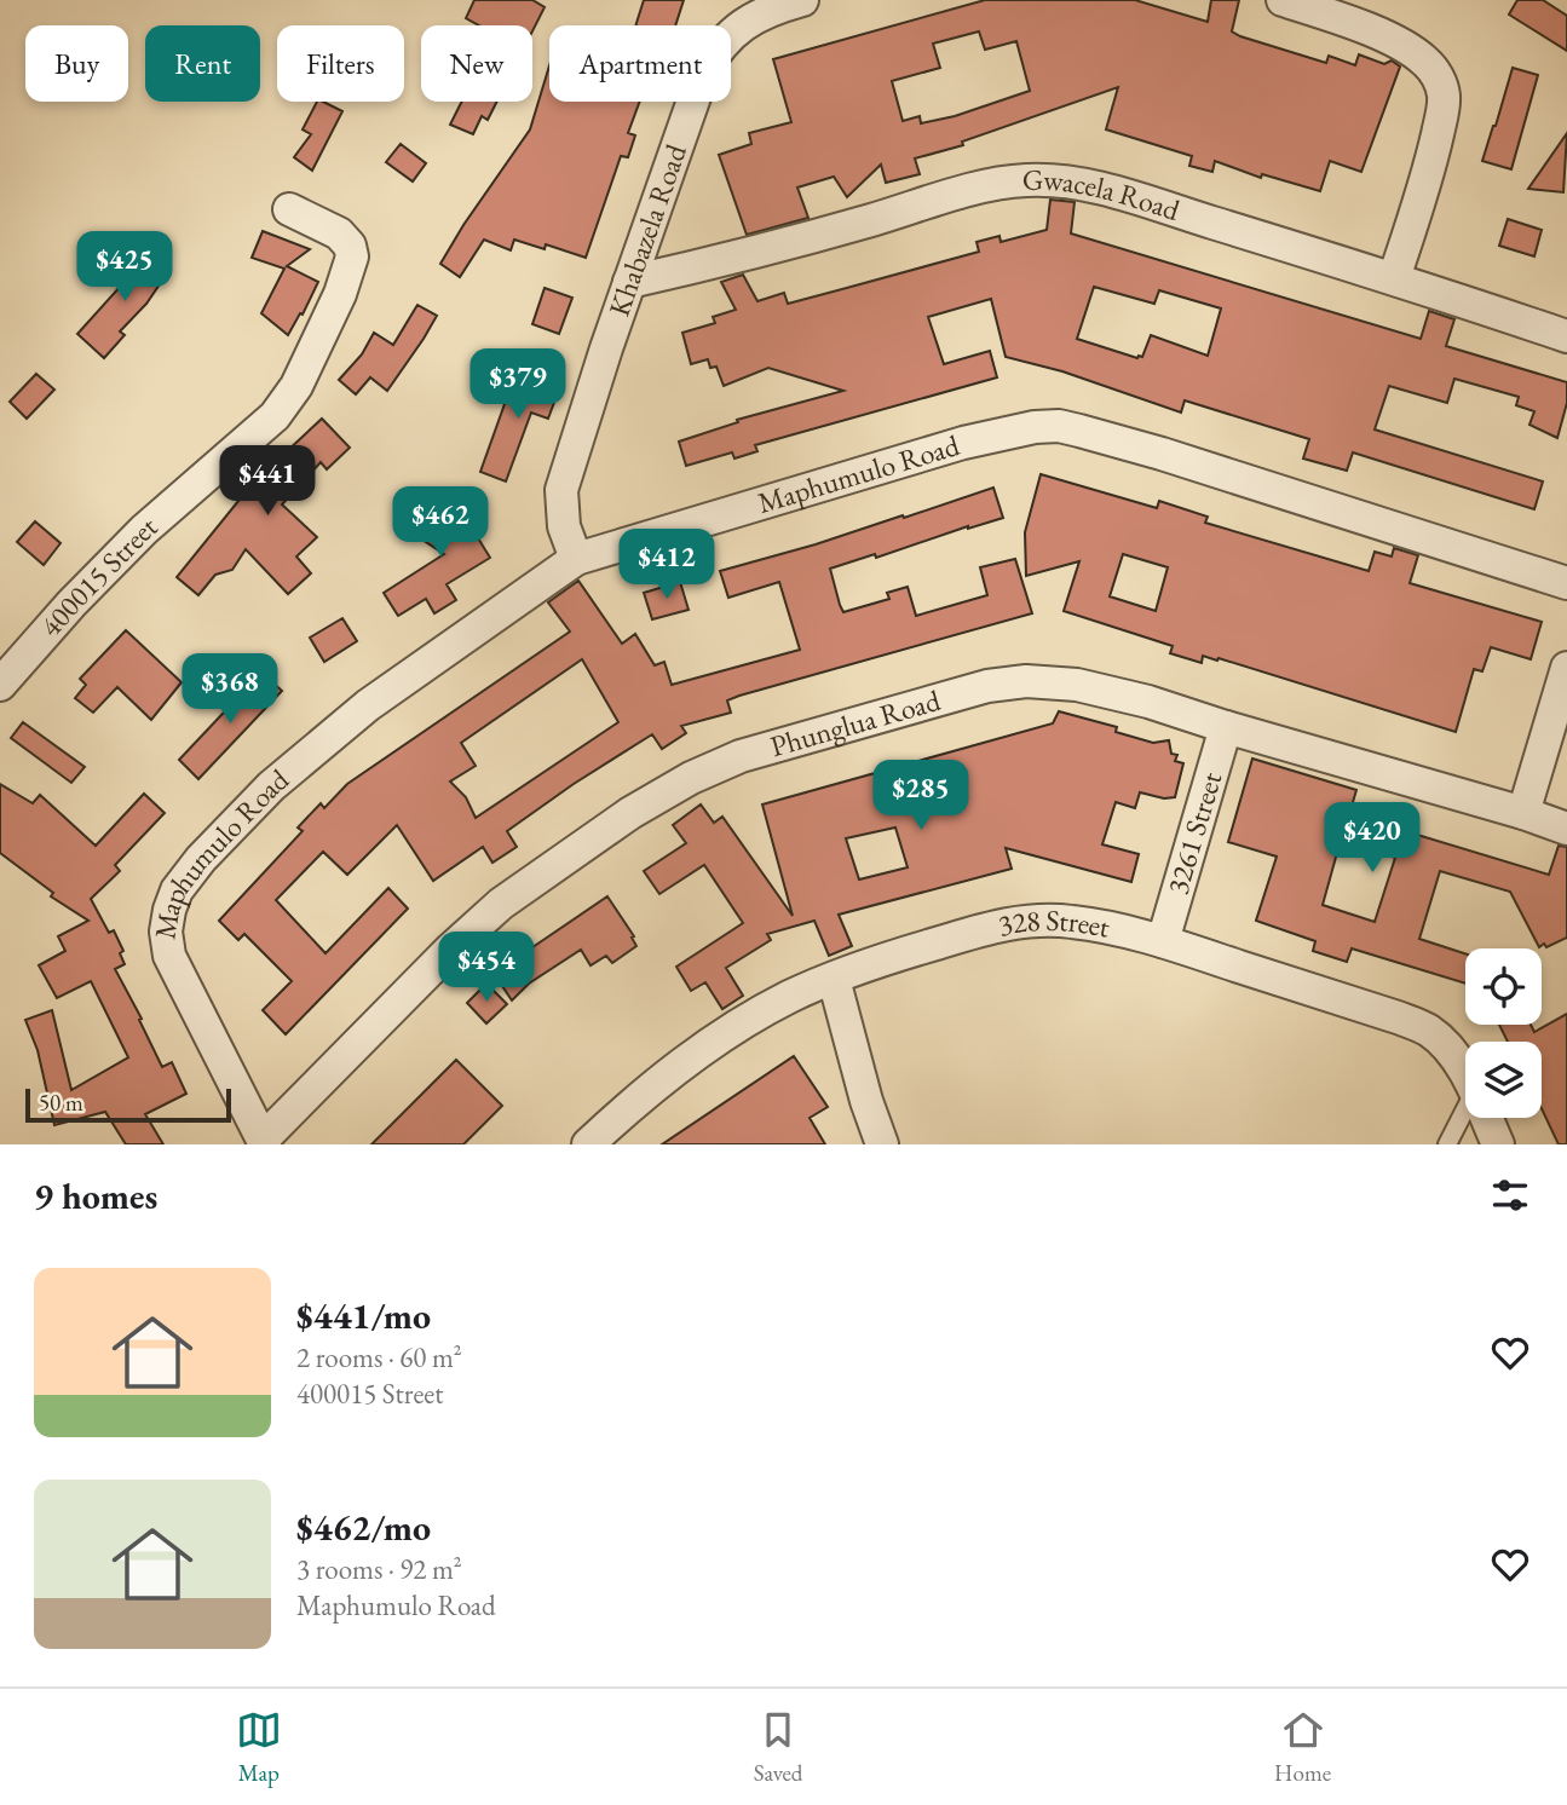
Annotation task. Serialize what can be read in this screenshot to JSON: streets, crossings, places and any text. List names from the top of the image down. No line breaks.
{"streets":{"street":["Gwacela Road","Khabazela Road","Maphumulo Road","400015 Street","Phunglua Road","3261 Street","328 Street"]},"crossings":[["Gwacela Road","Khabazela Road"],["Khabazela Road","Maphumulo Road"],["Maphumulo Road","Phunglua Road"],["Phunglua Road","3261 Street"],["3261 Street","328 Street"]],"scale_bar":"50 m","page":{"chip":["Buy","Rent","Filters","New","Apartment"],"price":["$425","$379","$441","$462","$412","$368","$285","$420","$454"],"scale":"50 m","heading":"9 homes","list":[{"name":"$441/mo","note":"2 rooms · 60 m² · 400015 Street"},{"name":"$462/mo","note":"3 rooms · 92 m² · Maphumulo Road"}],"tabs":["Map","Saved","Home"]}}
